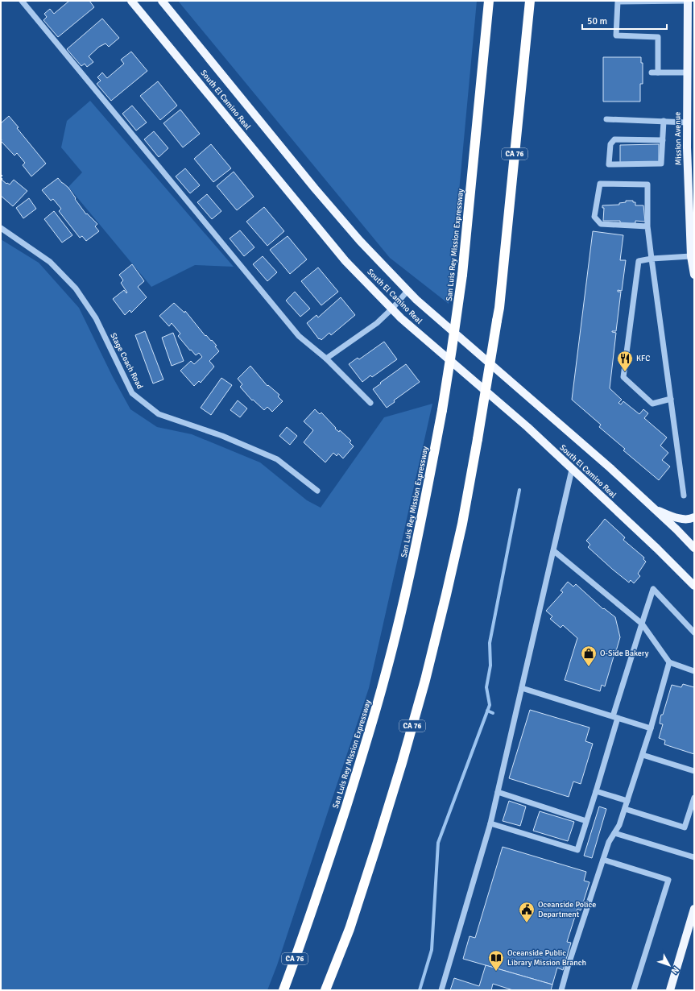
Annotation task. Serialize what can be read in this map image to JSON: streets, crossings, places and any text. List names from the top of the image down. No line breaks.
{"streets":{"highway":["CA 76","San Luis Rey Mission Expressway"],"main road":["South El Camino Real","Mission Avenue"],"street":["Stage Coach Road"]},"places":{"restaurant":["KFC"],"shop":["O-Side Bakery"],"public building":["Oceanside Police Department"],"library":["Oceanside Public Library Mission Branch"]},"scale_bar":"50 m","north":"bottom right"}
